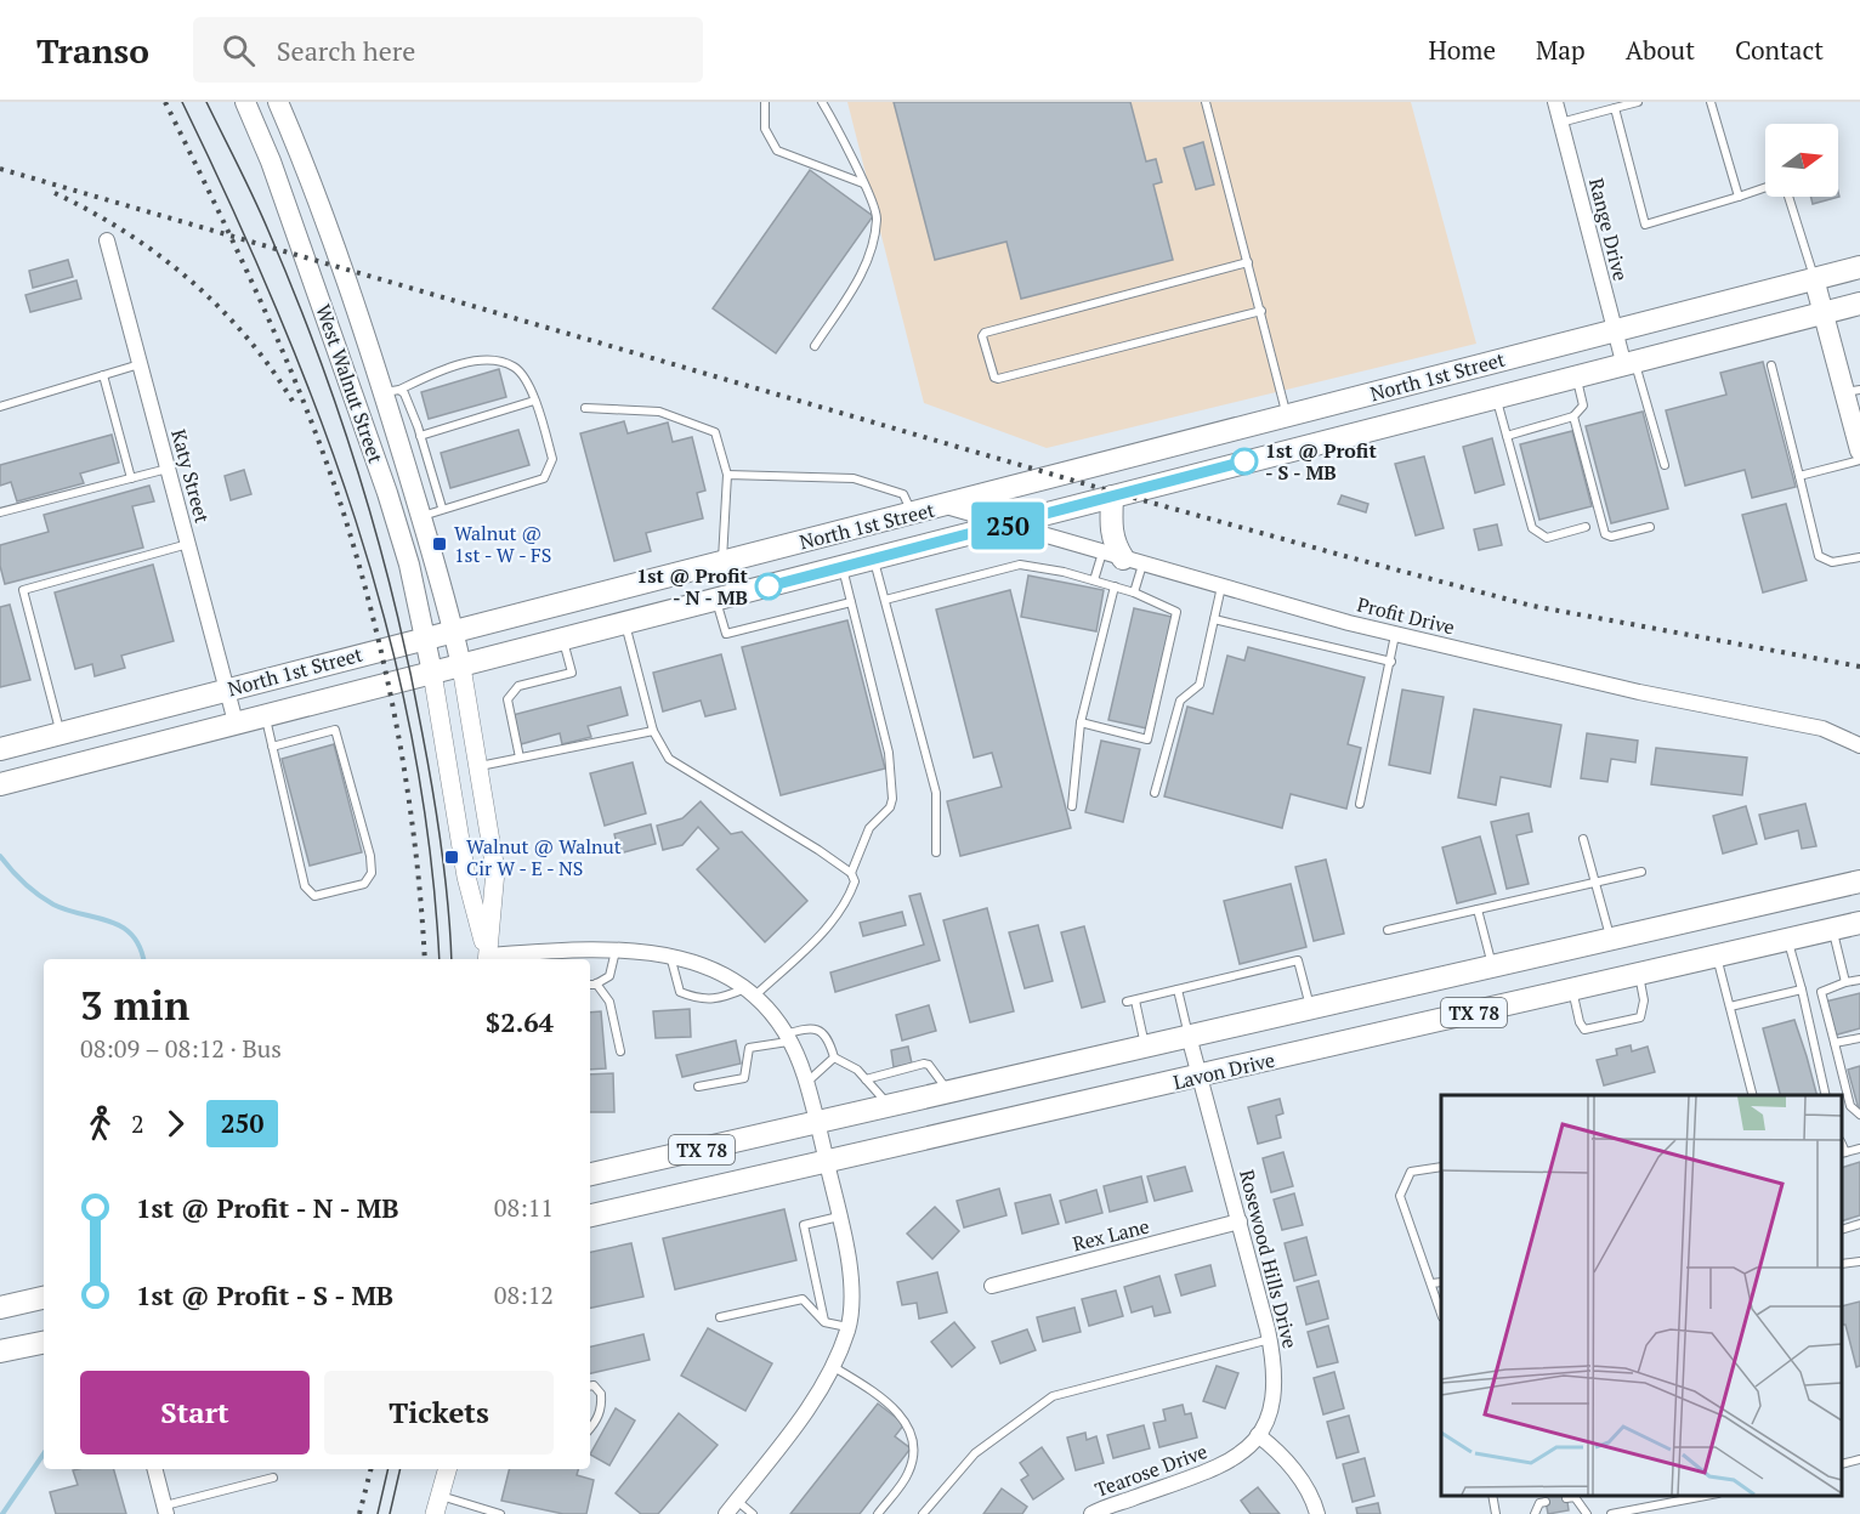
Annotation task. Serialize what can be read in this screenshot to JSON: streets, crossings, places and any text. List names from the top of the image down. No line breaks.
{"streets":{"main road":["North 1st Street","West Walnut Street","TX 78","Lavon Drive"],"street":["Range Drive","Katy Street","Profit Drive","Rex Lane","Rosewood Hills Drive","Tearose Drive"]},"crossings":[["Range Drive","North 1st Street"],["North 1st Street","West Walnut Street"],["North 1st Street","Katy Street"],["North 1st Street","Profit Drive"],["TX 78","Rosewood Hills Drive"],["Lavon Drive","Rosewood Hills Drive"],["Rex Lane","Rosewood Hills Drive"],["Rosewood Hills Drive","Tearose Drive"]],"places":{"other":["1st @ Profit - S - MB","1st @ Profit - N - MB"],"transit":["Walnut @ 1st - W - FS","Walnut @ Walnut Cir W - E - NS"]},"lines":["bus line 250"],"north":"right","page":{"header":"Transo","search":"Search here","nav":["Home","Map","About","Contact"],"on_map":"250","heading":["3 min","08:09 – 08:12 · Bus","$2.64"],"legs":["2","250"],"list":[{"name":"1st @ Profit - N - MB","value":"08:11"},{"name":"1st @ Profit - S - MB","value":"08:12"}],"buttons":["Start","Tickets"]}}
